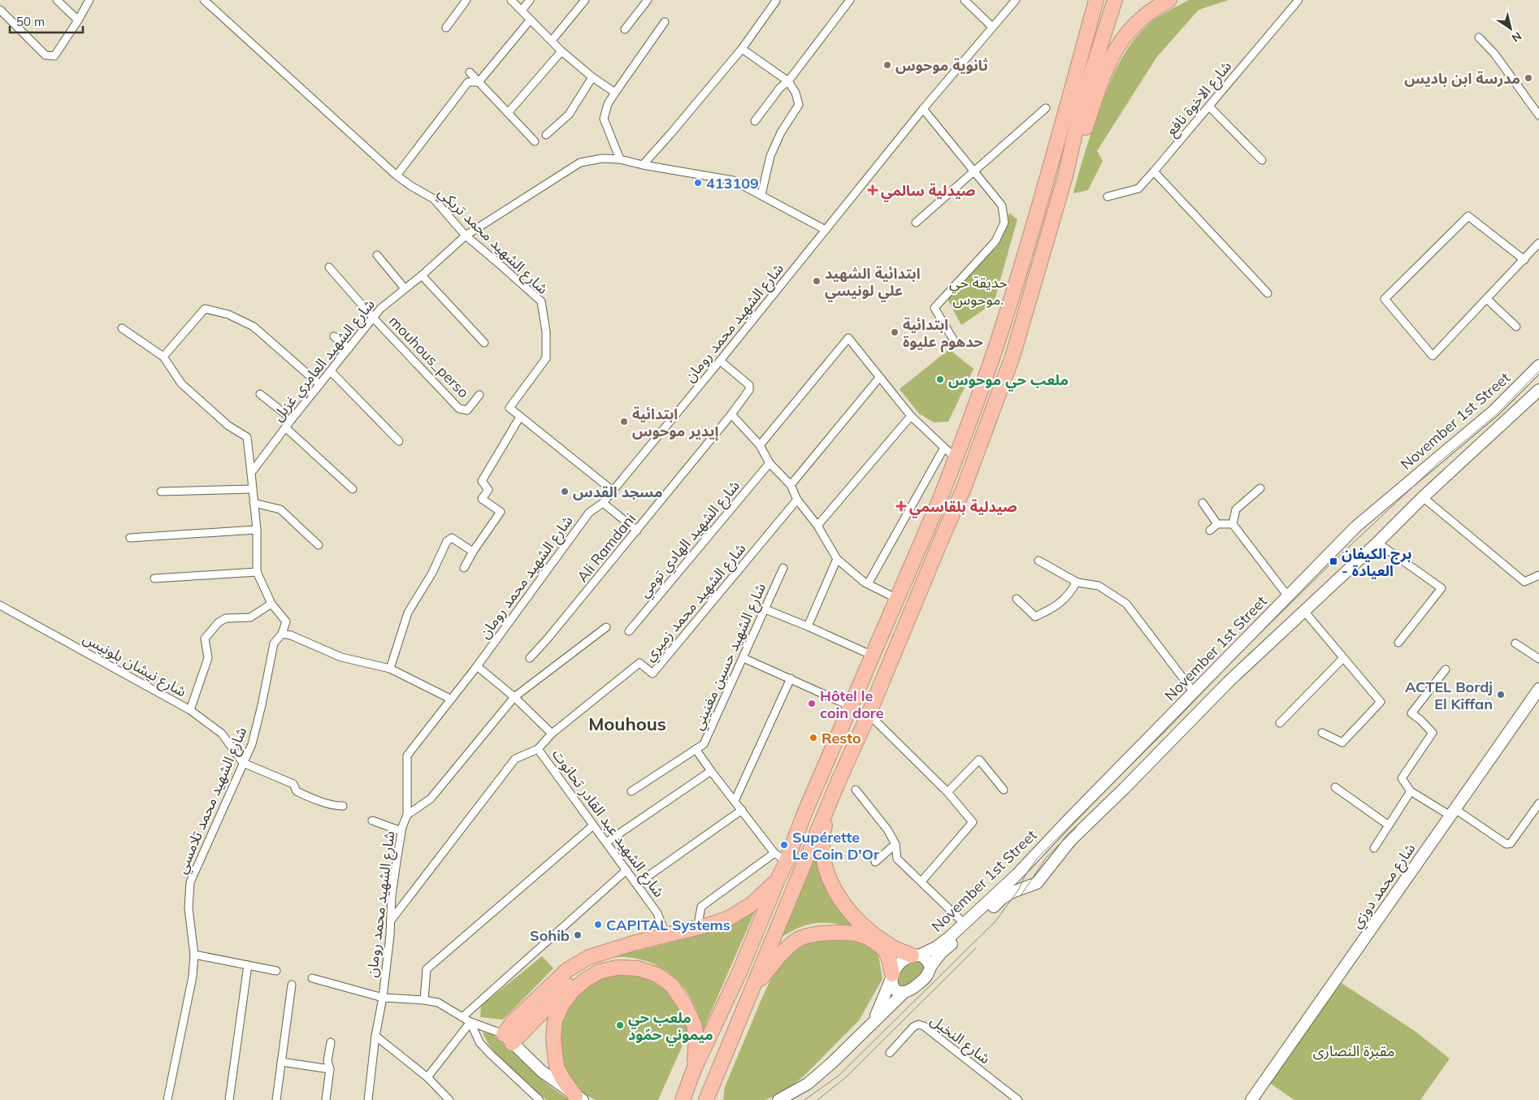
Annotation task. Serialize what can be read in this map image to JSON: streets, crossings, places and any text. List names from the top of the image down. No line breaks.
{"streets":{"main road":["November 1st Street","شارع محمد دوزي"],"street":["شارع الاخوة نافع","شارع الشهيد محمد تريكي","شارع الشهيد محمد رومان","mouhous_perso","شارع الشهيد العامري غزيل","شارع الشهيد الهادي تومي","Ali Ramdani","شارع الشهيد محمد زميري","شارع الشهيد حسين مغنيني","شارع نيشان بلونيس","شارع الشهيد محمد تلامسي","شارع الشهيد عبد القادر تحانوت","شارع النخيل"]},"crossings":[["شارع الشهيد محمد تريكي","شارع الشهيد محمد رومان"],["شارع الشهيد محمد تريكي","شارع الشهيد العامري غزيل"],["شارع الشهيد محمد رومان","شارع الشهيد العامري غزيل"],["شارع الشهيد محمد رومان","Ali Ramdani"],["شارع الشهيد محمد رومان","شارع الشهيد محمد زميري"],["mouhous_perso","شارع الشهيد العامري غزيل"],["شارع الشهيد محمد زميري","شارع الشهيد عبد القادر تحانوت"],["شارع نيشان بلونيس","شارع الشهيد محمد تلامسي"]],"districts":["Mouhous"],"parks":["حديقة حي موحوس.","مقبرة النصارى"],"places":{"other":["ثانوية موحوس","مدرسة ابن باديس","413109","ابتدائية الشهيد علي لونيسي","ابتدائية حدهوم عليوة","ملعب حي موحوس","ابتدائية إيدير موحوس","مسجد القدس","ACTEL Bordj El Kiffan","Hôtel le coin dore","Resto","Supérette Le Coin D'Or","CAPITAL Systems","Sohib","ملعب حي ميموني حمّود"],"health":["صيدلية سالمي","صيدلية بلقاسمي"],"transit":["برج الكيفان - العيادة"]},"scale_bar":"50 m","north":"bottom right"}
